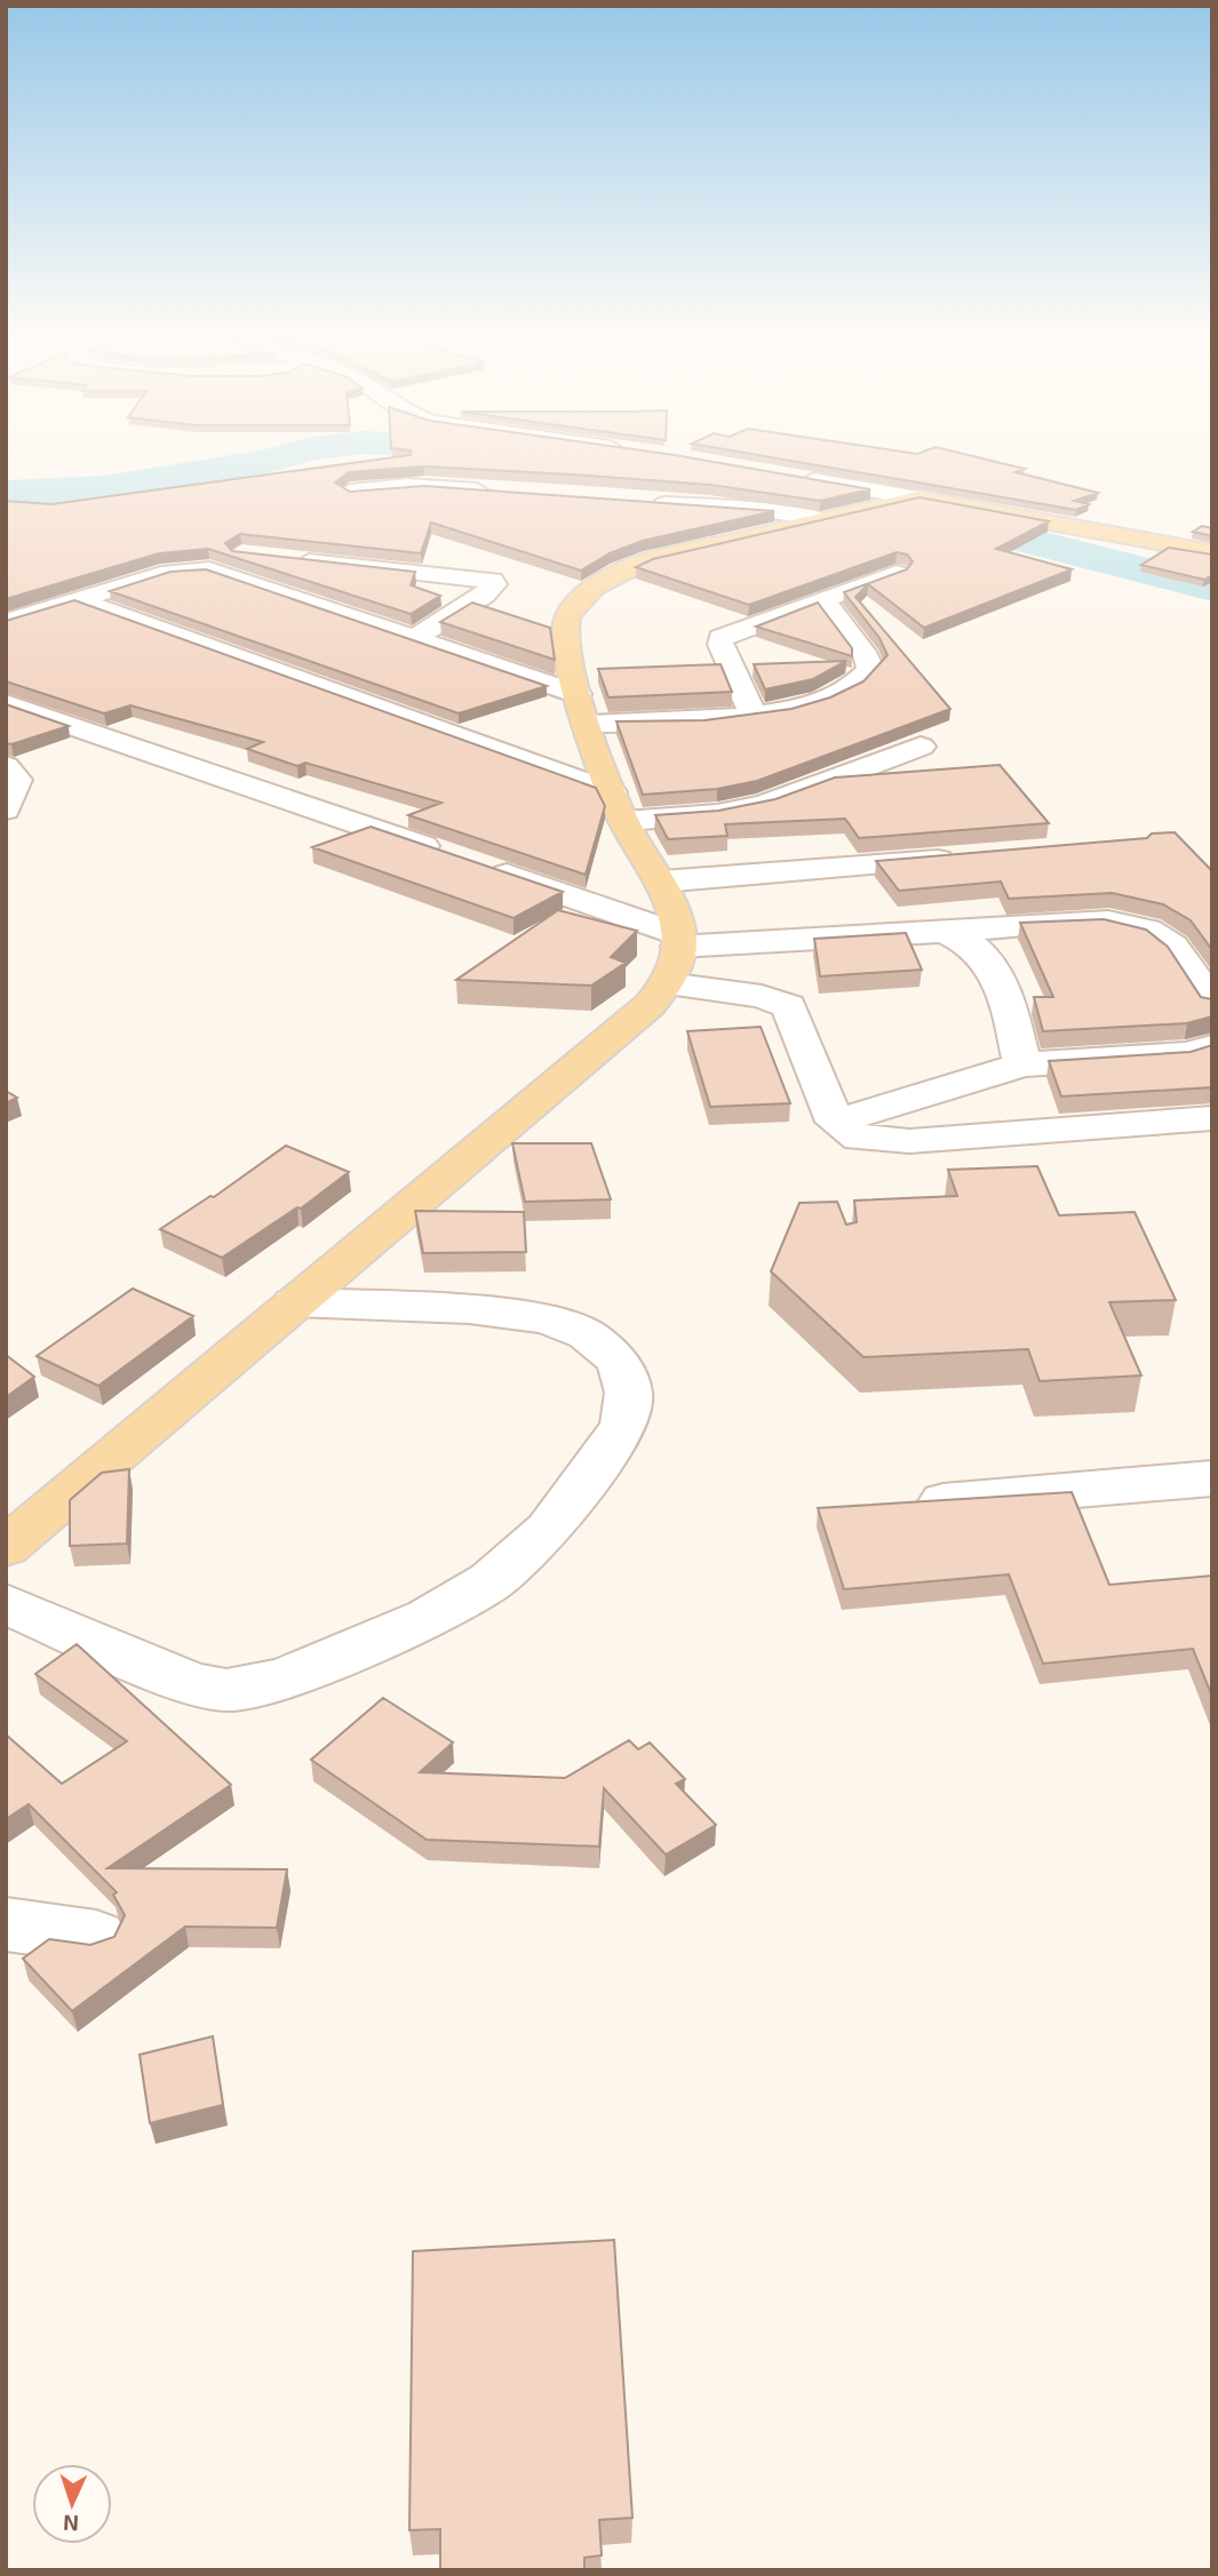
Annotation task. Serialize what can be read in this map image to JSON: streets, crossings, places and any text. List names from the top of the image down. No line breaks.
{"north":"bottom"}
